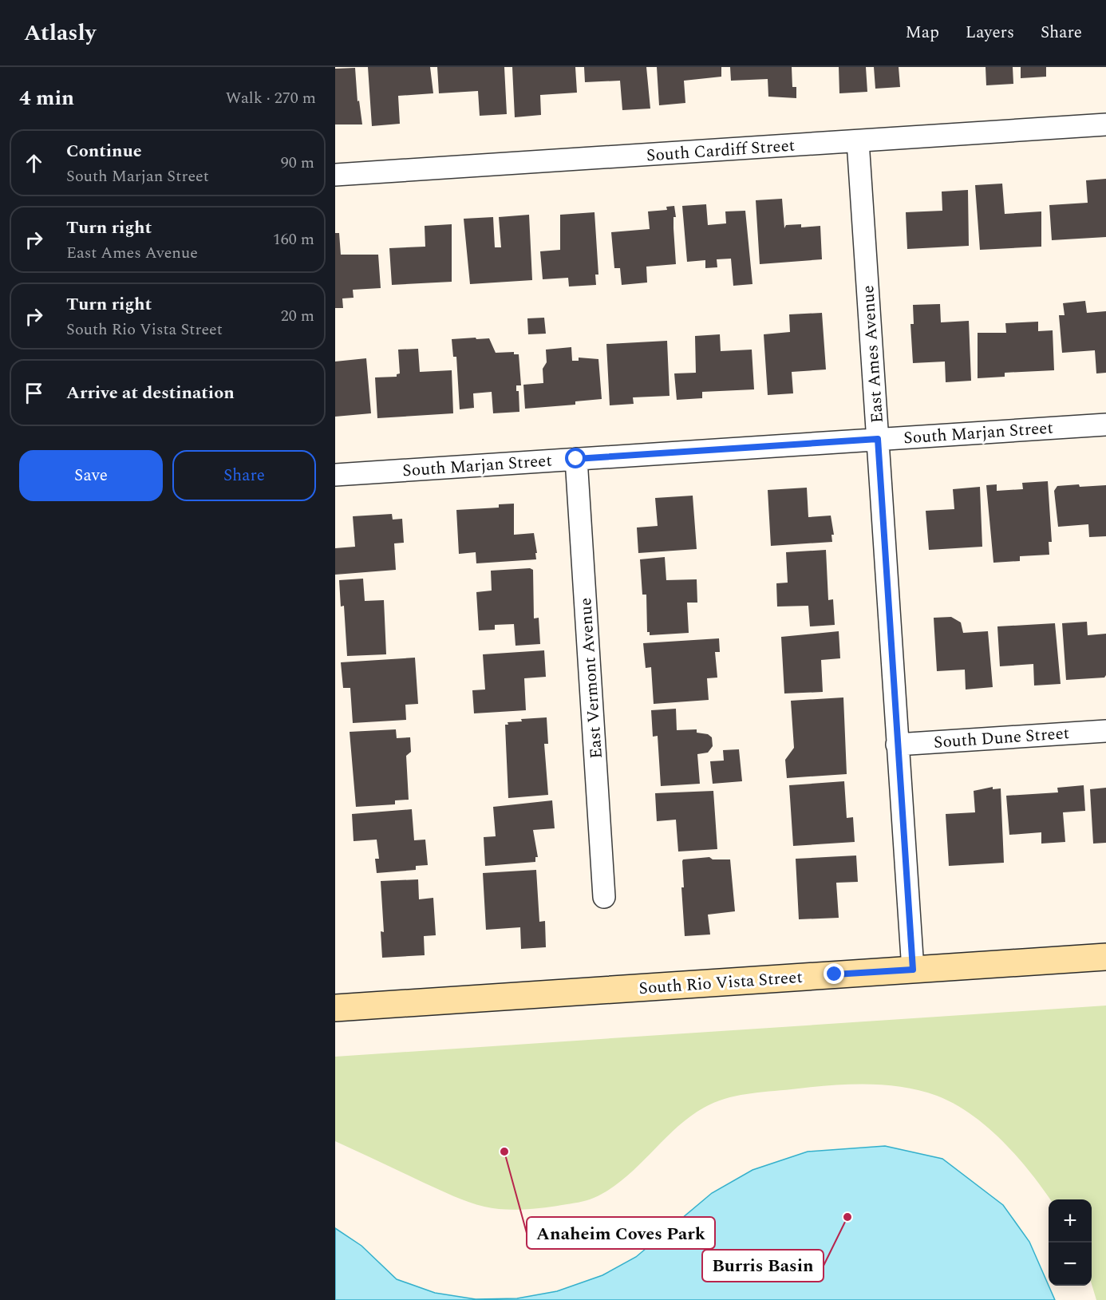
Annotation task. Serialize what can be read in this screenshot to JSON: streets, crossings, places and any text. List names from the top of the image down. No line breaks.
{"streets":{"street":["South Cardiff Street","East Ames Avenue","South Marjan Street","East Vermont Avenue","South Dune Street","South Rio Vista Street"]},"crossings":[["South Cardiff Street","East Ames Avenue"],["East Ames Avenue","South Marjan Street"],["East Ames Avenue","South Dune Street"],["East Ames Avenue","South Rio Vista Street"],["South Marjan Street","East Vermont Avenue"]],"places":["Anaheim Coves Park","Burris Basin"],"page":{"header":"Atlasly","nav":["Map","Layers","Share"],"heading":["4 min","Walk · 270 m"],"list":[["Continue","South Marjan Street","90 m"],["Turn right","East Ames Avenue","160 m"],["Turn right","South Rio Vista Street","20 m"],"Arrive at destination"],"buttons":["Save","Share"],"map_buttons":["+","−"]}}
